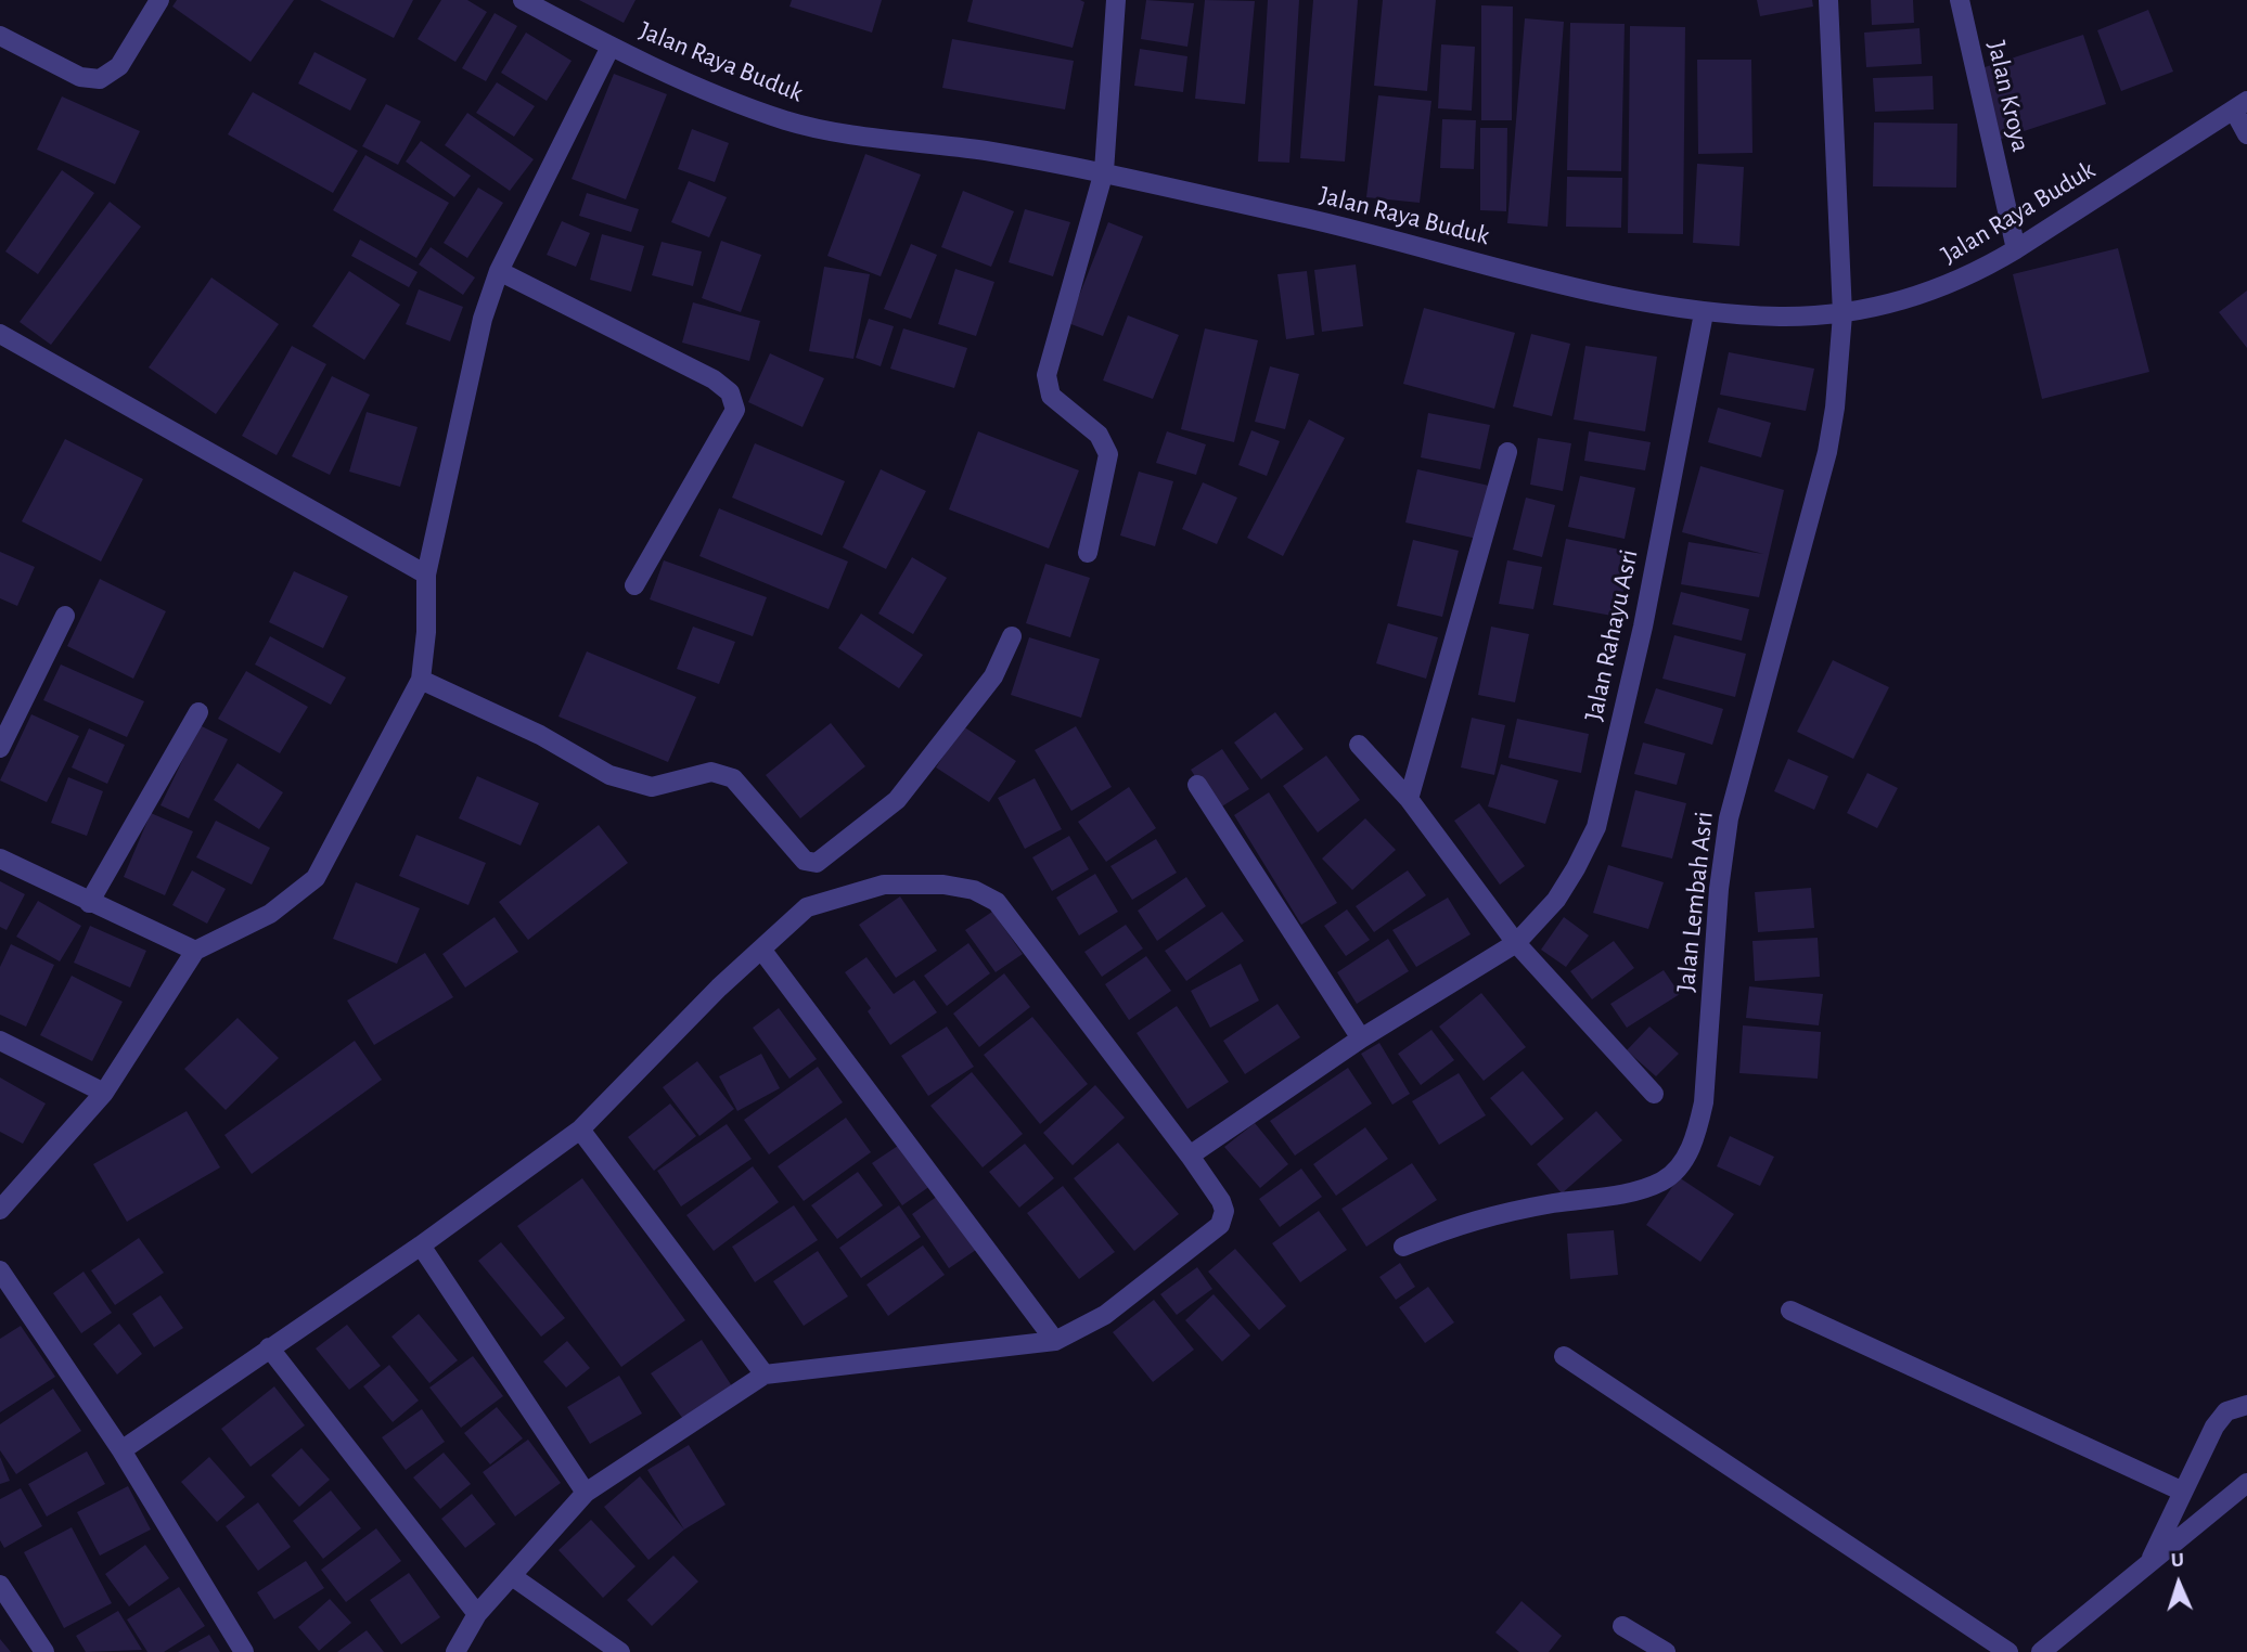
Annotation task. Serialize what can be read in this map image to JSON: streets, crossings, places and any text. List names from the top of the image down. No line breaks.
{"streets":{"street":["Jalan Raya Buduk","Jalan Kroya","Jalan Rahayu Asri","Jalan Lembah Asri"]},"crossings":[["Jalan Raya Buduk","Jalan Kroya"],["Jalan Raya Buduk","Jalan Rahayu Asri"],["Jalan Raya Buduk","Jalan Lembah Asri"]],"north":"top"}
